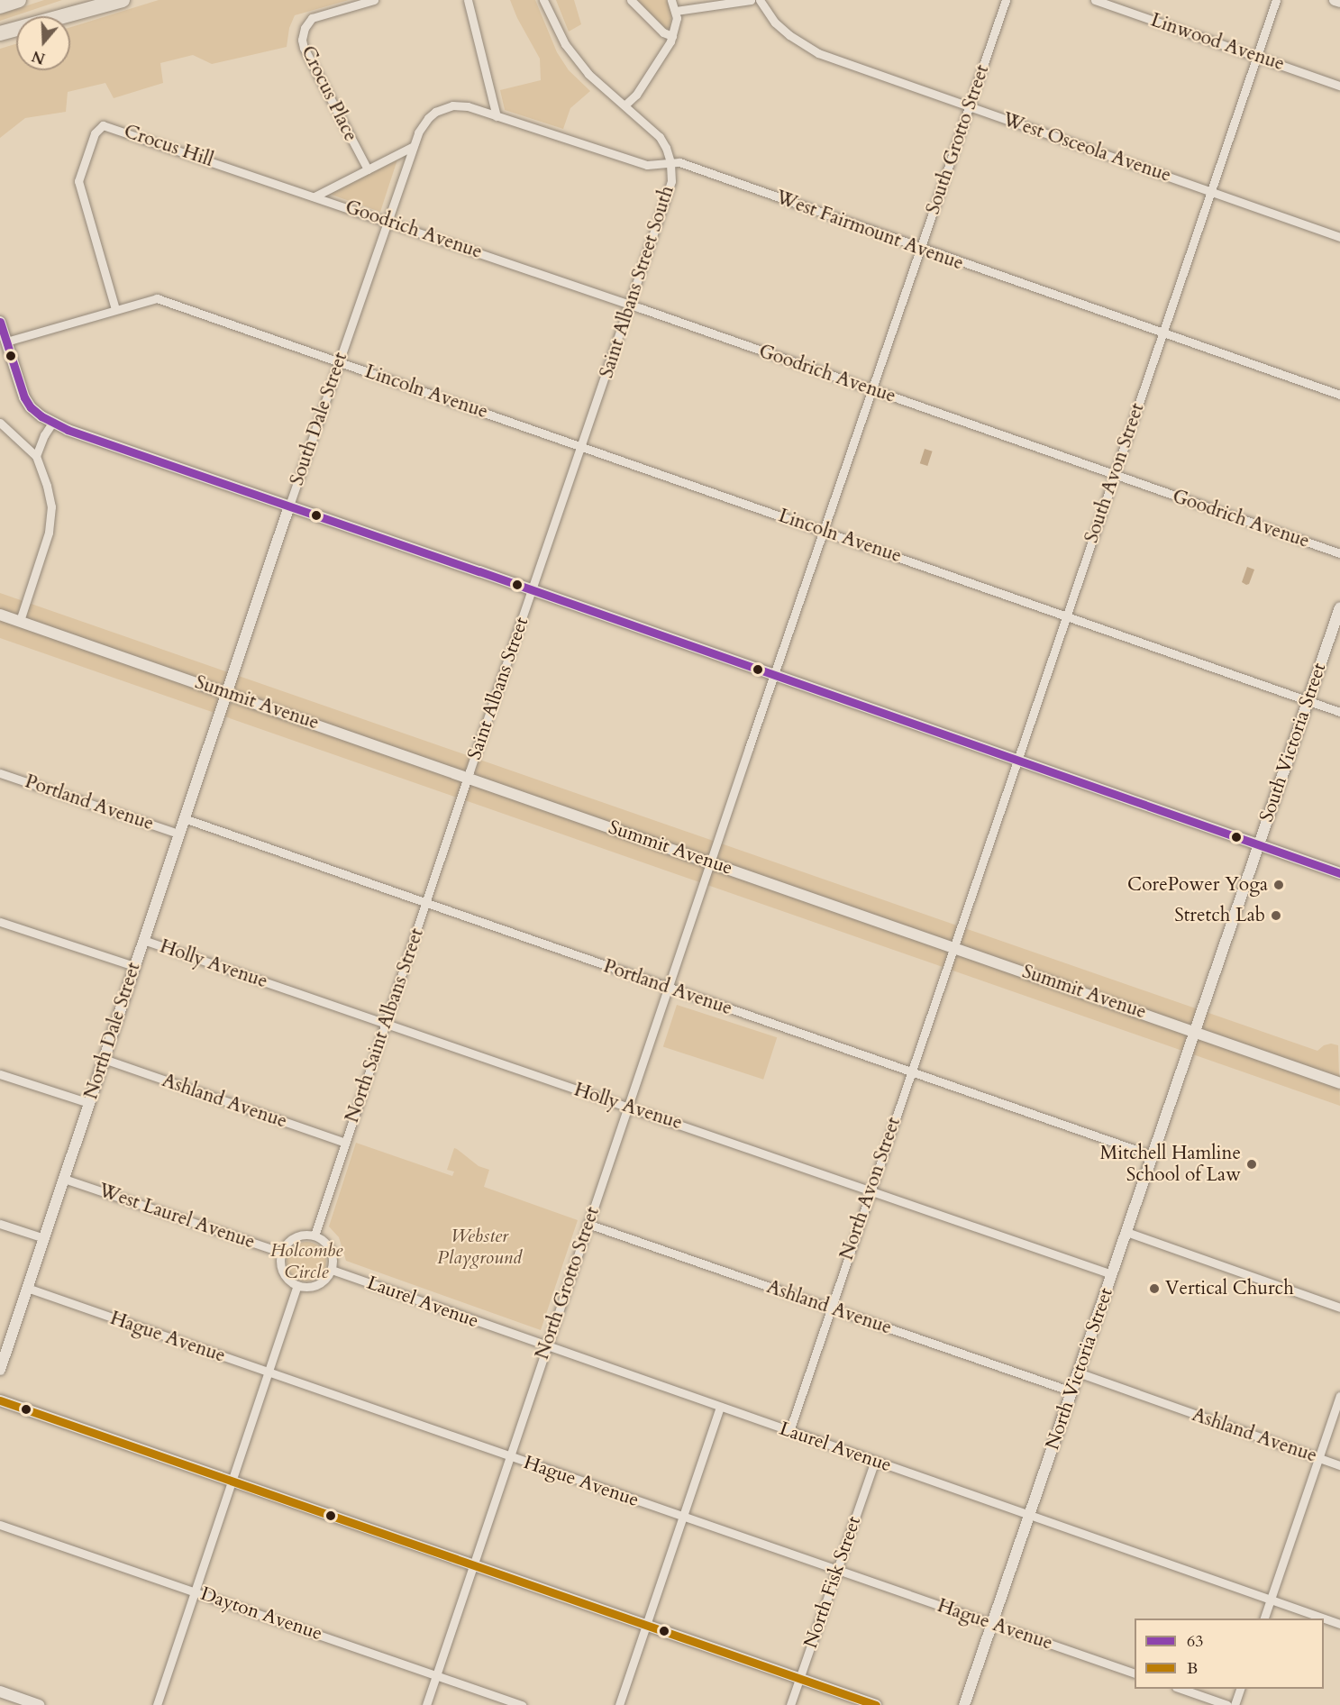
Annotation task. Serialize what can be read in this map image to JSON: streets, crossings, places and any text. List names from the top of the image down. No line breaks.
{"streets":{"street":["Linwood Avenue","Crocus Place","South Grotto Street","Crocus Hill","West Osceola Avenue","Goodrich Avenue","West Fairmount Avenue","Saint Albans Street South","Lincoln Avenue","South Dale Street","South Avon Street","Saint Albans Street","Summit Avenue","South Victoria Street","Portland Avenue","Holly Avenue","North Saint Albans Street","North Dale Street","Ashland Avenue","North Avon Street","West Laurel Avenue","North Grotto Street","Laurel Avenue","Hague Avenue","North Victoria Street","North Fisk Street","Dayton Avenue"]},"crossings":[["Linwood Avenue","South Avon Street"],["South Grotto Street","West Osceola Avenue"],["South Grotto Street","Goodrich Avenue"],["South Grotto Street","West Fairmount Avenue"],["South Grotto Street","Lincoln Avenue"],["South Grotto Street","Summit Avenue"],["South Grotto Street","North Grotto Street"],["Crocus Hill","Goodrich Avenue"],["Crocus Hill","Lincoln Avenue"],["West Osceola Avenue","South Avon Street"],["Goodrich Avenue","Saint Albans Street South"],["Goodrich Avenue","South Dale Street"],["Goodrich Avenue","South Avon Street"],["West Fairmount Avenue","Saint Albans Street South"],["West Fairmount Avenue","South Dale Street"],["West Fairmount Avenue","South Avon Street"],["Saint Albans Street South","Lincoln Avenue"],["Saint Albans Street South","Saint Albans Street"],["Lincoln Avenue","South Dale Street"],["Lincoln Avenue","South Avon Street"],["Lincoln Avenue","Saint Albans Street"],["Lincoln Avenue","South Victoria Street"],["South Dale Street","Summit Avenue"],["South Dale Street","North Dale Street"],["South Avon Street","Summit Avenue"],["South Avon Street","North Avon Street"],["Saint Albans Street","Summit Avenue"],["Saint Albans Street","North Saint Albans Street"],["Summit Avenue","South Victoria Street"],["Summit Avenue","North Saint Albans Street"],["Summit Avenue","North Dale Street"],["Summit Avenue","North Avon Street"],["Summit Avenue","North Grotto Street"],["Summit Avenue","North Victoria Street"],["South Victoria Street","North Victoria Street"],["Portland Avenue","North Saint Albans Street"],["Portland Avenue","North Dale Street"],["Portland Avenue","North Avon Street"],["Portland Avenue","North Grotto Street"],["Portland Avenue","North Victoria Street"],["Holly Avenue","North Saint Albans Street"],["Holly Avenue","North Dale Street"],["Holly Avenue","North Avon Street"],["Holly Avenue","North Grotto Street"],["Holly Avenue","North Victoria Street"],["North Saint Albans Street","Ashland Avenue"],["North Saint Albans Street","West Laurel Avenue"],["North Saint Albans Street","Laurel Avenue"],["North Dale Street","Ashland Avenue"],["North Dale Street","West Laurel Avenue"],["North Dale Street","Hague Avenue"],["Ashland Avenue","North Avon Street"],["Ashland Avenue","North Grotto Street"],["Ashland Avenue","North Victoria Street"],["North Avon Street","Laurel Avenue"],["West Laurel Avenue","Laurel Avenue"],["North Grotto Street","Laurel Avenue"],["North Grotto Street","Hague Avenue"],["North Grotto Street","Dayton Avenue"],["Laurel Avenue","North Victoria Street"],["Laurel Avenue","North Fisk Street"],["Hague Avenue","North Victoria Street"],["Hague Avenue","North Fisk Street"]],"parks":["Webster Playground","Holcombe Circle"],"places":["CorePower Yoga","Stretch Lab","Mitchell Hamline School of Law","Vertical Church"],"lines":["transit line 63","transit line B"],"legend":["63","B"],"north":"bottom"}
